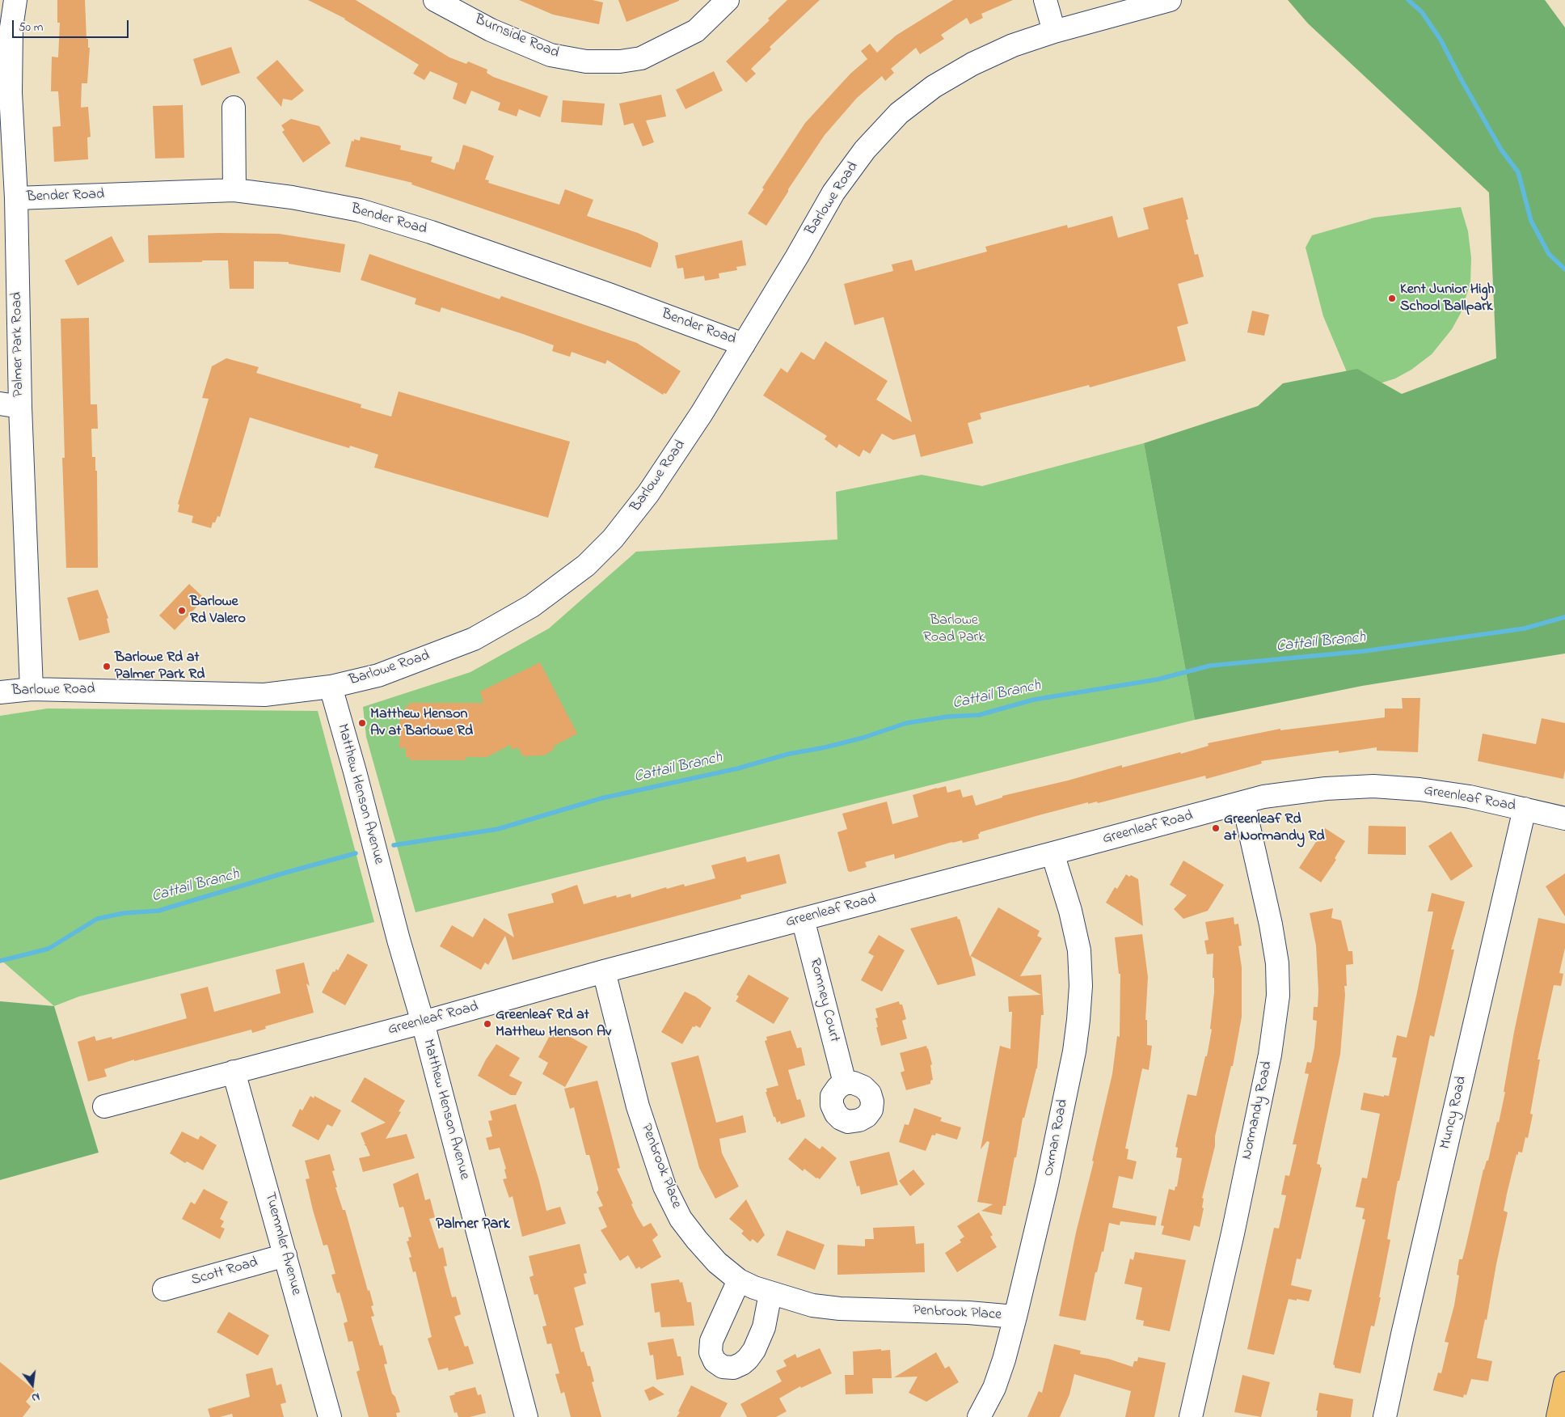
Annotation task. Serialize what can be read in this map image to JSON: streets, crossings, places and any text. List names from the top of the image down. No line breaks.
{"streets":{"street":["Burnside Road","Bender Road","Barlowe Road","Palmer Park Road","Matthew Henson Avenue","Greenleaf Road","Romney Court","Normandy Road","Muncy Road","Oxman Road","Penbrook Place","Tuemmler Avenue","Scott Road"]},"crossings":[["Bender Road","Barlowe Road"],["Bender Road","Palmer Park Road"],["Barlowe Road","Palmer Park Road"],["Barlowe Road","Matthew Henson Avenue"],["Matthew Henson Avenue","Greenleaf Road"],["Greenleaf Road","Romney Court"],["Greenleaf Road","Normandy Road"],["Greenleaf Road","Muncy Road"],["Greenleaf Road","Oxman Road"],["Greenleaf Road","Penbrook Place"],["Greenleaf Road","Tuemmler Avenue"],["Oxman Road","Penbrook Place"],["Tuemmler Avenue","Scott Road"]],"districts":["Palmer Park"],"water":["Cattail Branch"],"parks":["Barlowe Road Park"],"places":["Kent Junior High School Ballpark","Barlowe Rd Valero","Barlowe Rd at Palmer Park Rd","Matthew Henson Av at Barlowe Rd","Greenleaf Rd at Normandy Rd","Greenleaf Rd at Matthew Henson Av"],"scale_bar":"50 m","north":"bottom"}
